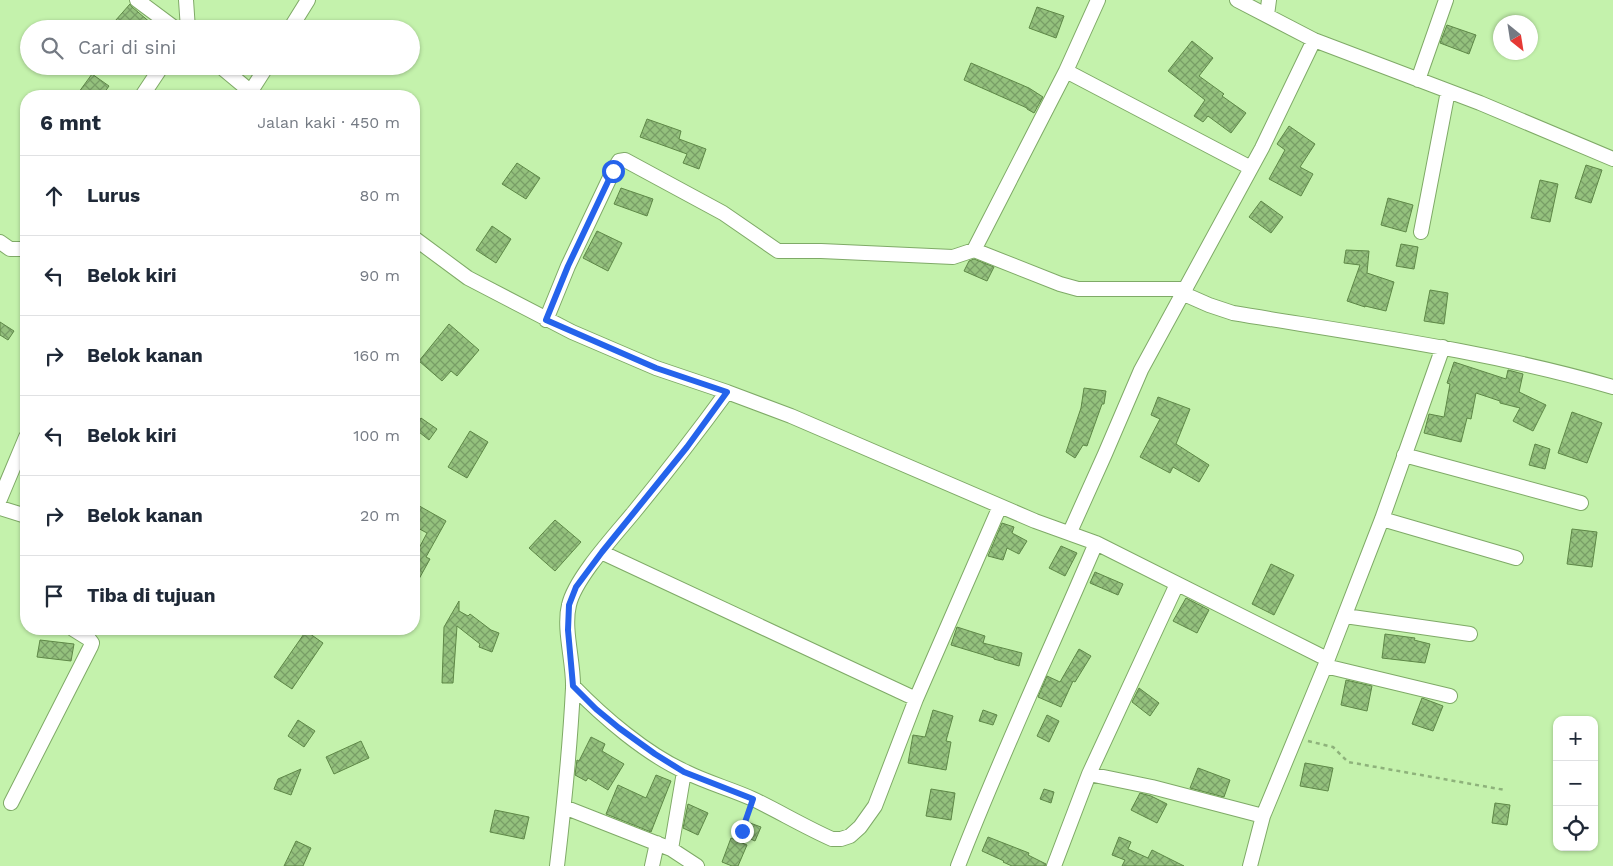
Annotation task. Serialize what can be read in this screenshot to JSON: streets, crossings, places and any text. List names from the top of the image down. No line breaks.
{"north":"bottom right","page":{"search":"Cari di sini","heading":["6 mnt","Jalan kaki · 450 m"],"list":[["Lurus","80 m"],["Belok kiri","90 m"],["Belok kanan","160 m"],["Belok kiri","100 m"],["Belok kanan","20 m"],"Tiba di tujuan"],"map_buttons":["+","−"]}}
